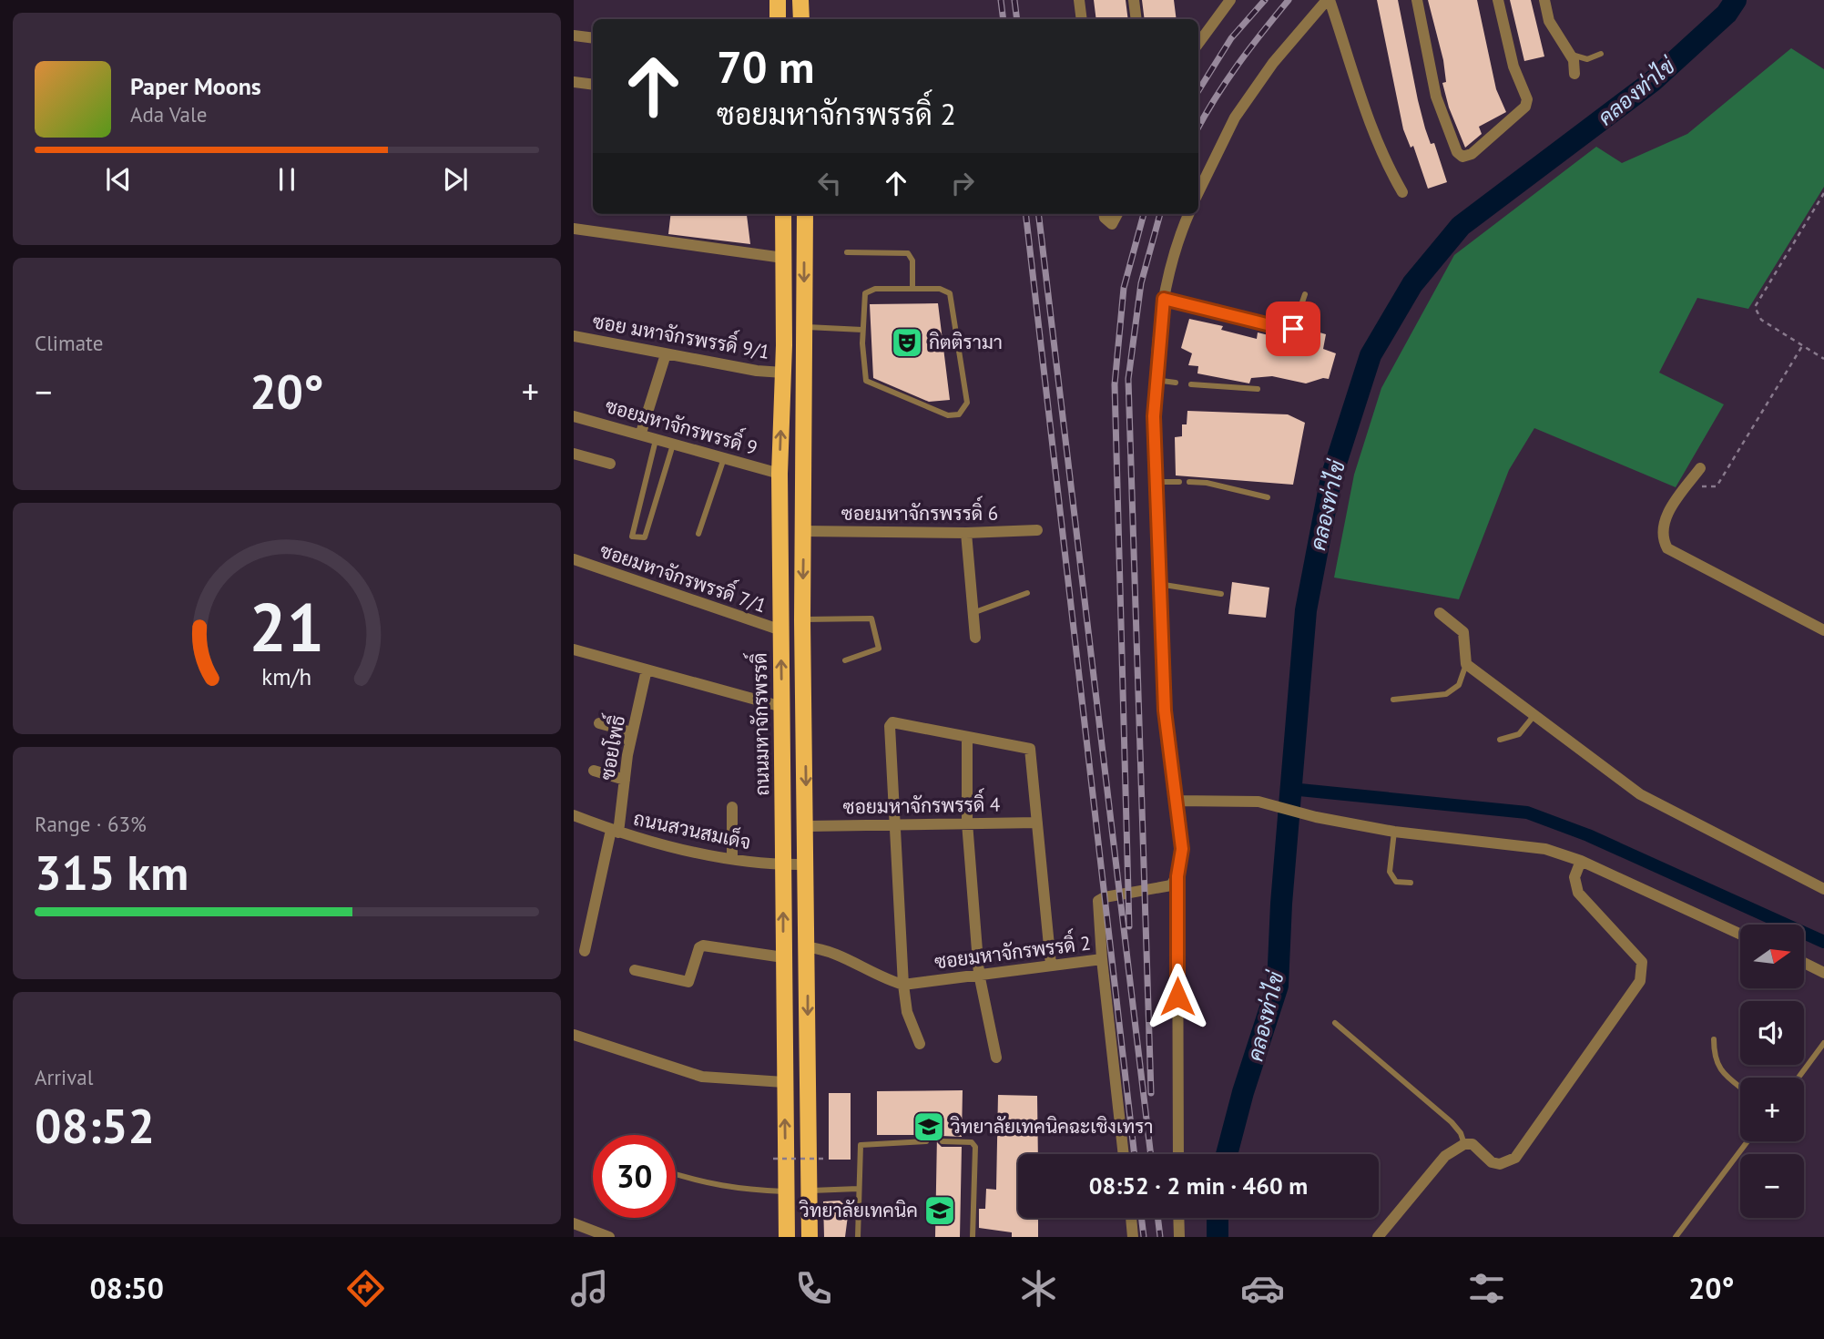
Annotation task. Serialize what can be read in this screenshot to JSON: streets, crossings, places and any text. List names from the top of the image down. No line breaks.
{"streets":{"main road":["ถนนมหาจักรพรรดิ์"],"street":["ซอย มหาจักรพรรดิ์ 9/1","ซอยมหาจักรพรรดิ์ 9","ซอยมหาจักรพรรดิ์ 6","ซอยมหาจักรพรรดิ์ 7/1","ซอยโพธิ์","ซอยมหาจักรพรรดิ์ 4","ถนนสวนสมเด็จ","ซอยมหาจักรพรรดิ์ 2"]},"crossings":[["ซอย มหาจักรพรรดิ์ 9/1","ถนนมหาจักรพรรดิ์"],["ซอยมหาจักรพรรดิ์ 9","ถนนมหาจักรพรรดิ์"],["ซอยมหาจักรพรรดิ์ 7/1","ถนนมหาจักรพรรดิ์"],["ถนนมหาจักรพรรดิ์","ถนนสวนสมเด็จ"],["ซอยโพธิ์","ถนนสวนสมเด็จ"]],"water":["คลองท่าไข่"],"places":{"theatre":["กิตติรามา"],"school or university":["วิทยาลัยเทคนิคฉะเชิงเทรา","วิทยาลัยเทคนิค"]},"north":"right","page":{"turn":["70 m","ซอยมหาจักรพรรดิ์ 2"],"song":["Paper Moons","Ada Vale"],"tile":["Climate",["Range · 63%","315 km"],["Arrival","08:52"]],"heat":["−","20°","+"],"map_buttons":["+","−"],"limit":"30","trip":"08:52 · 2 min · 460 m","tabs":["08:50","20°"],"gauge":["21","km/h"]}}
